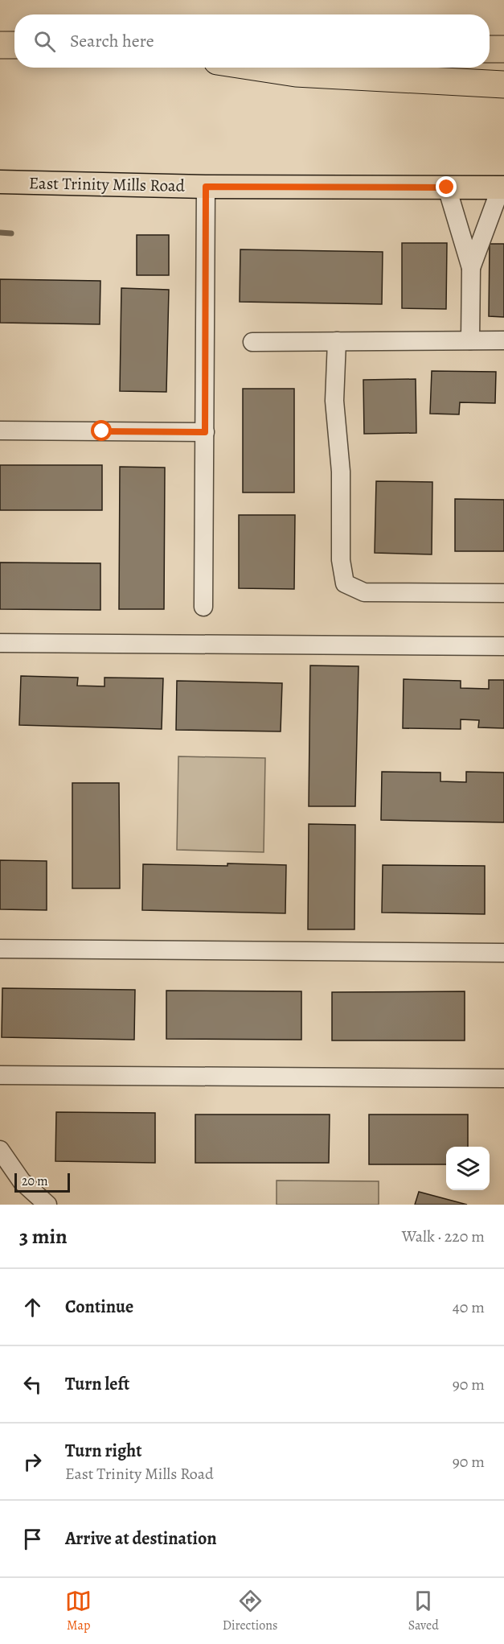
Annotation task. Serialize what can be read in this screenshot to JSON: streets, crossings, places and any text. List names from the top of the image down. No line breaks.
{"streets":{"main road":["East Trinity Mills Road"]},"scale_bar":"20 m","page":{"search":"Search here","scale":"20 m","heading":["3 min","Walk · 220 m"],"list":[["Continue","40 m"],["Turn left","90 m"],["Turn right","East Trinity Mills Road","90 m"],"Arrive at destination"],"nav":["Map","Directions","Saved"]}}
